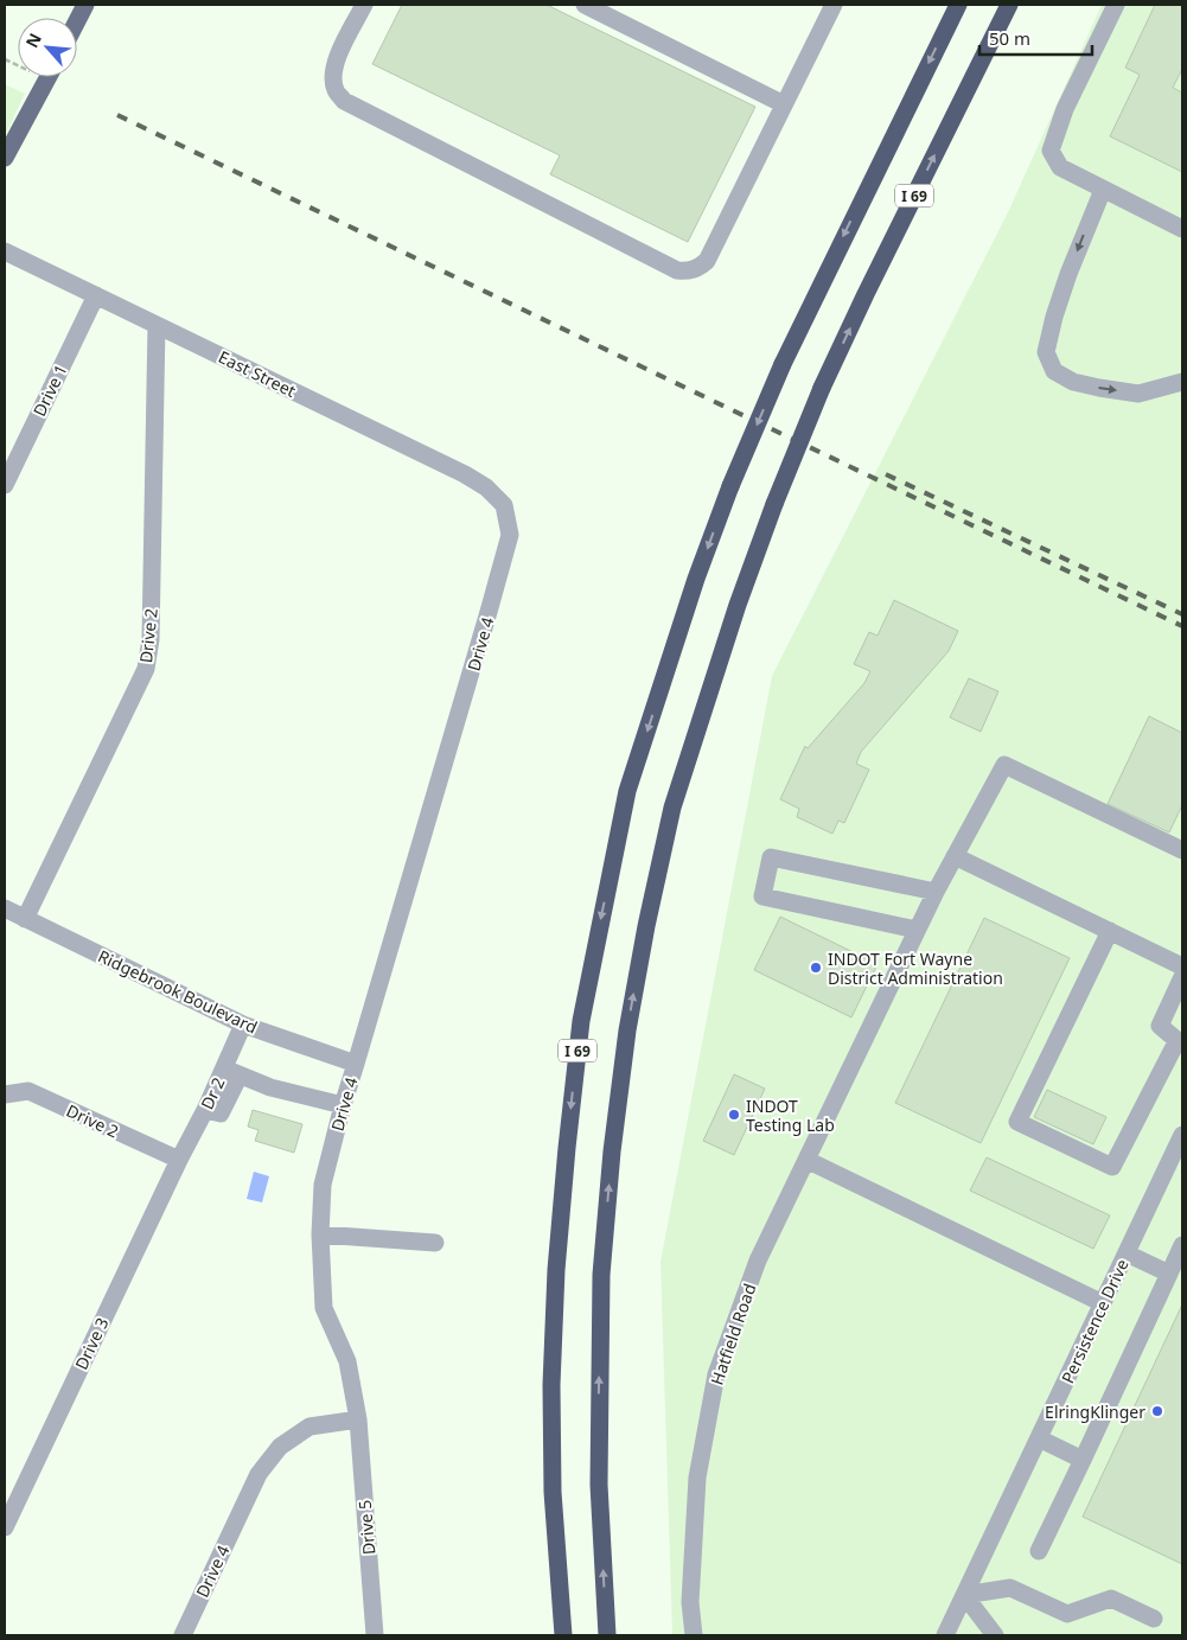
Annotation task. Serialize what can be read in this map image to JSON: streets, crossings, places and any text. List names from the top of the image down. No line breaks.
{"streets":{"highway":["I 69"],"street":["East Street","Drive 1","Drive 2","Drive 4","Ridgebrook Boulevard","Dr 2","Persistence Drive","Hatfield Road","Drive 3","Drive 5"]},"crossings":[["East Street","Drive 1"],["East Street","Drive 2"],["East Street","Drive 4"],["Drive 2","Ridgebrook Boulevard"],["Drive 2","Dr 2"],["Drive 2","Drive 3"],["Drive 4","Ridgebrook Boulevard"],["Drive 4","Drive 5"],["Ridgebrook Boulevard","Dr 2"],["Dr 2","Drive 3"]],"places":["INDOT Fort Wayne District Administration","INDOT Testing Lab","ElringKlinger"],"scale_bar":"50 m","north":"top left"}
